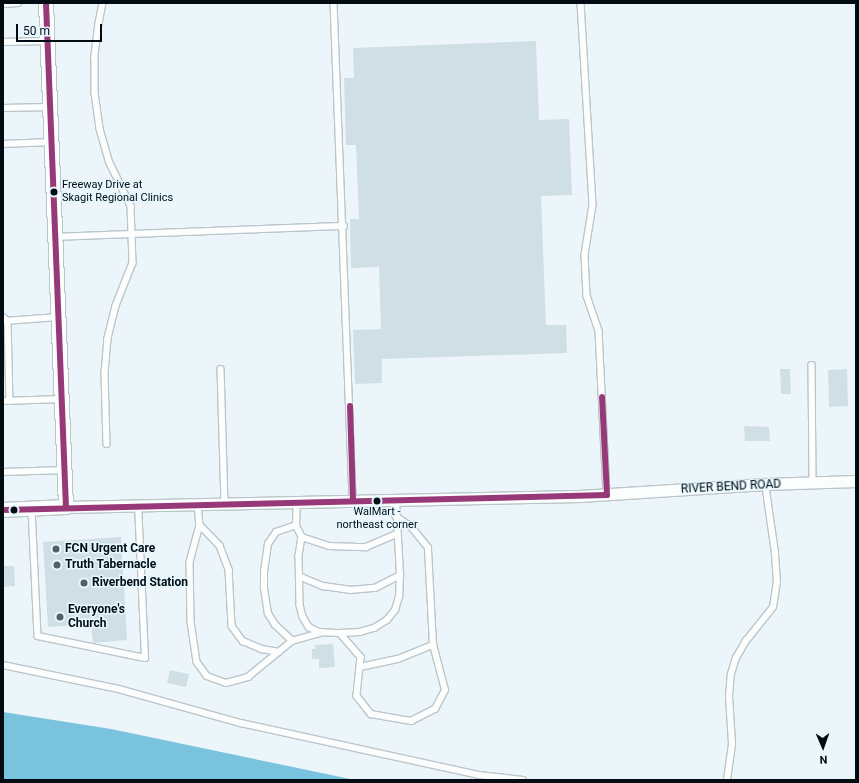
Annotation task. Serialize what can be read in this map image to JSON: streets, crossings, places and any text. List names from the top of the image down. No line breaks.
{"streets":{"street":["RIVER BEND ROAD"]},"places":["Freeway Drive at Skagit Regional Clinics","WalMart - northeast corner","FCN Urgent Care","Truth Tabernacle","Riverbend Station","Everyone's Church"],"scale_bar":"50 m","north":"bottom"}
